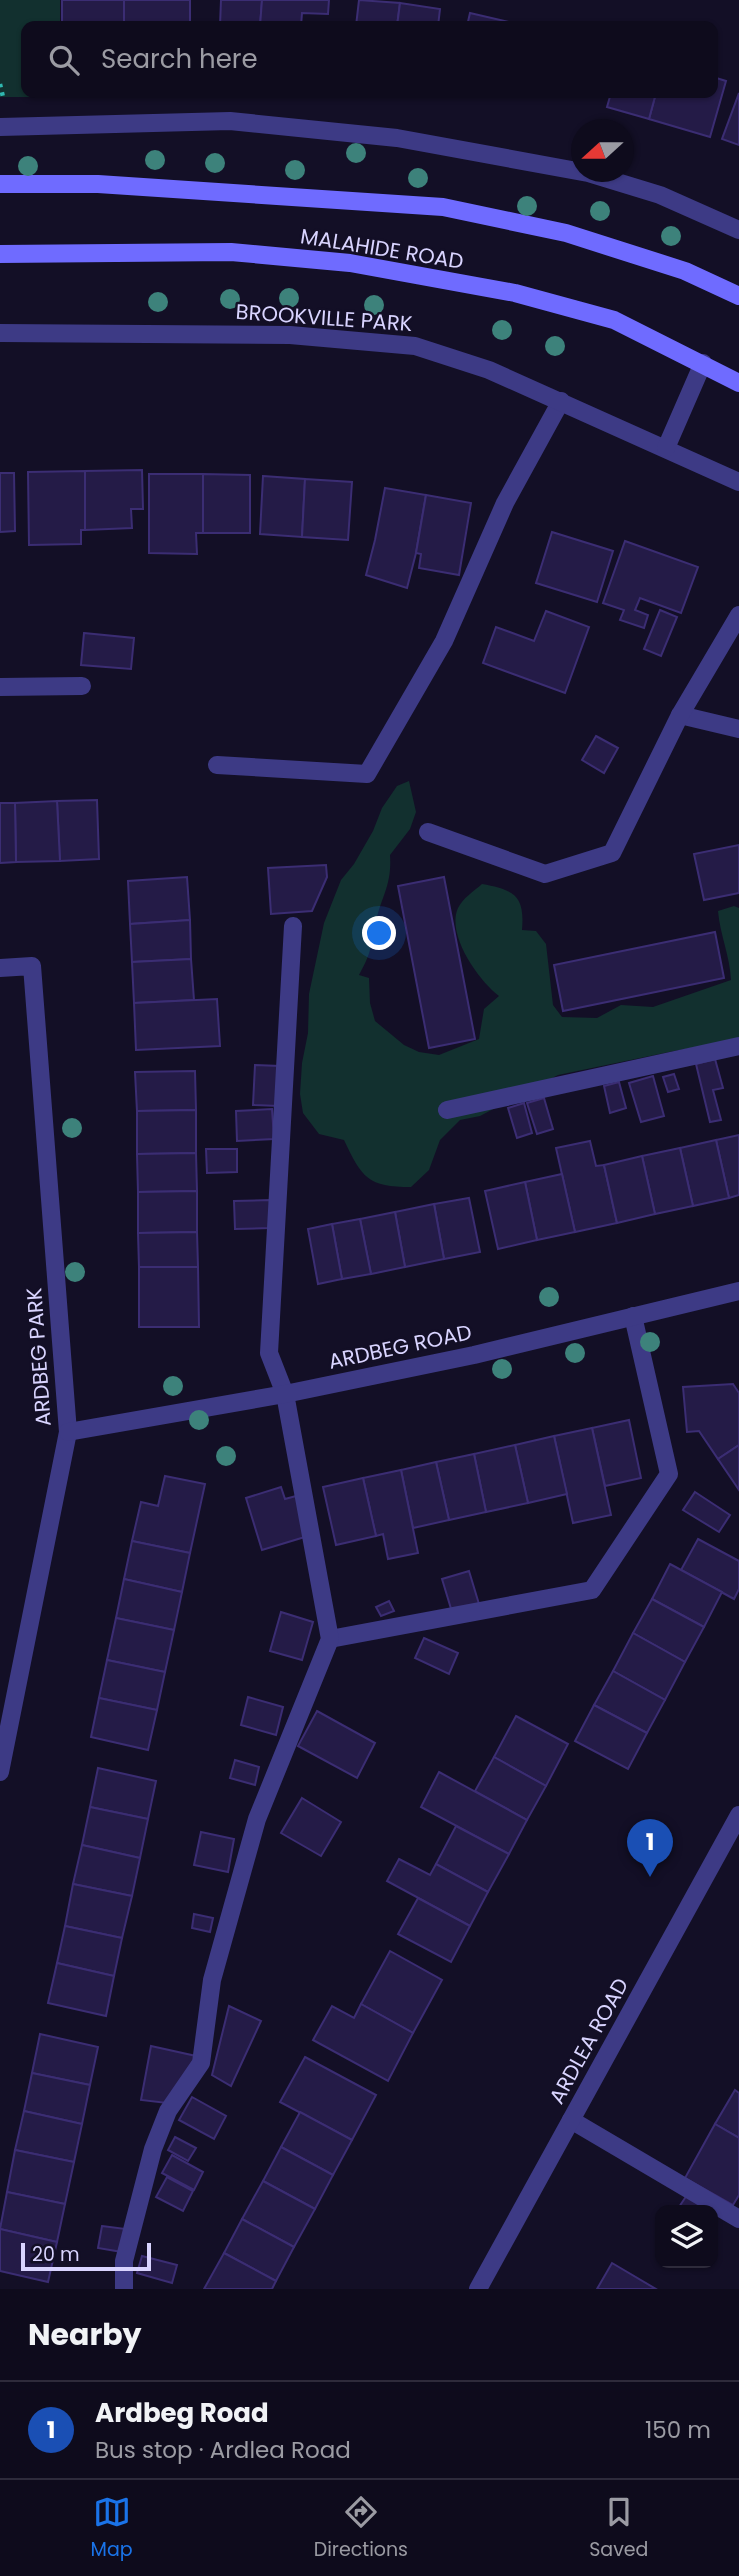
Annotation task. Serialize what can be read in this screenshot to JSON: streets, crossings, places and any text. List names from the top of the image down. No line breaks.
{"streets":{"main road":["MALAHIDE ROAD"],"street":["BROOKVILLE PARK","ARDBEG ROAD","ARDBEG PARK","ARDLEA ROAD"]},"crossings":[["ARDBEG ROAD","ARDBEG PARK"]],"scale_bar":"20 m","north":"left","page":{"search":"Search here","pins":"1","scale":"20 m","heading":"Nearby","list":[{"mark":"1","name":"Ardbeg Road","note":"Bus stop · Ardlea Road","value":"150 m"}],"nav":["Map","Directions","Saved"]}}
